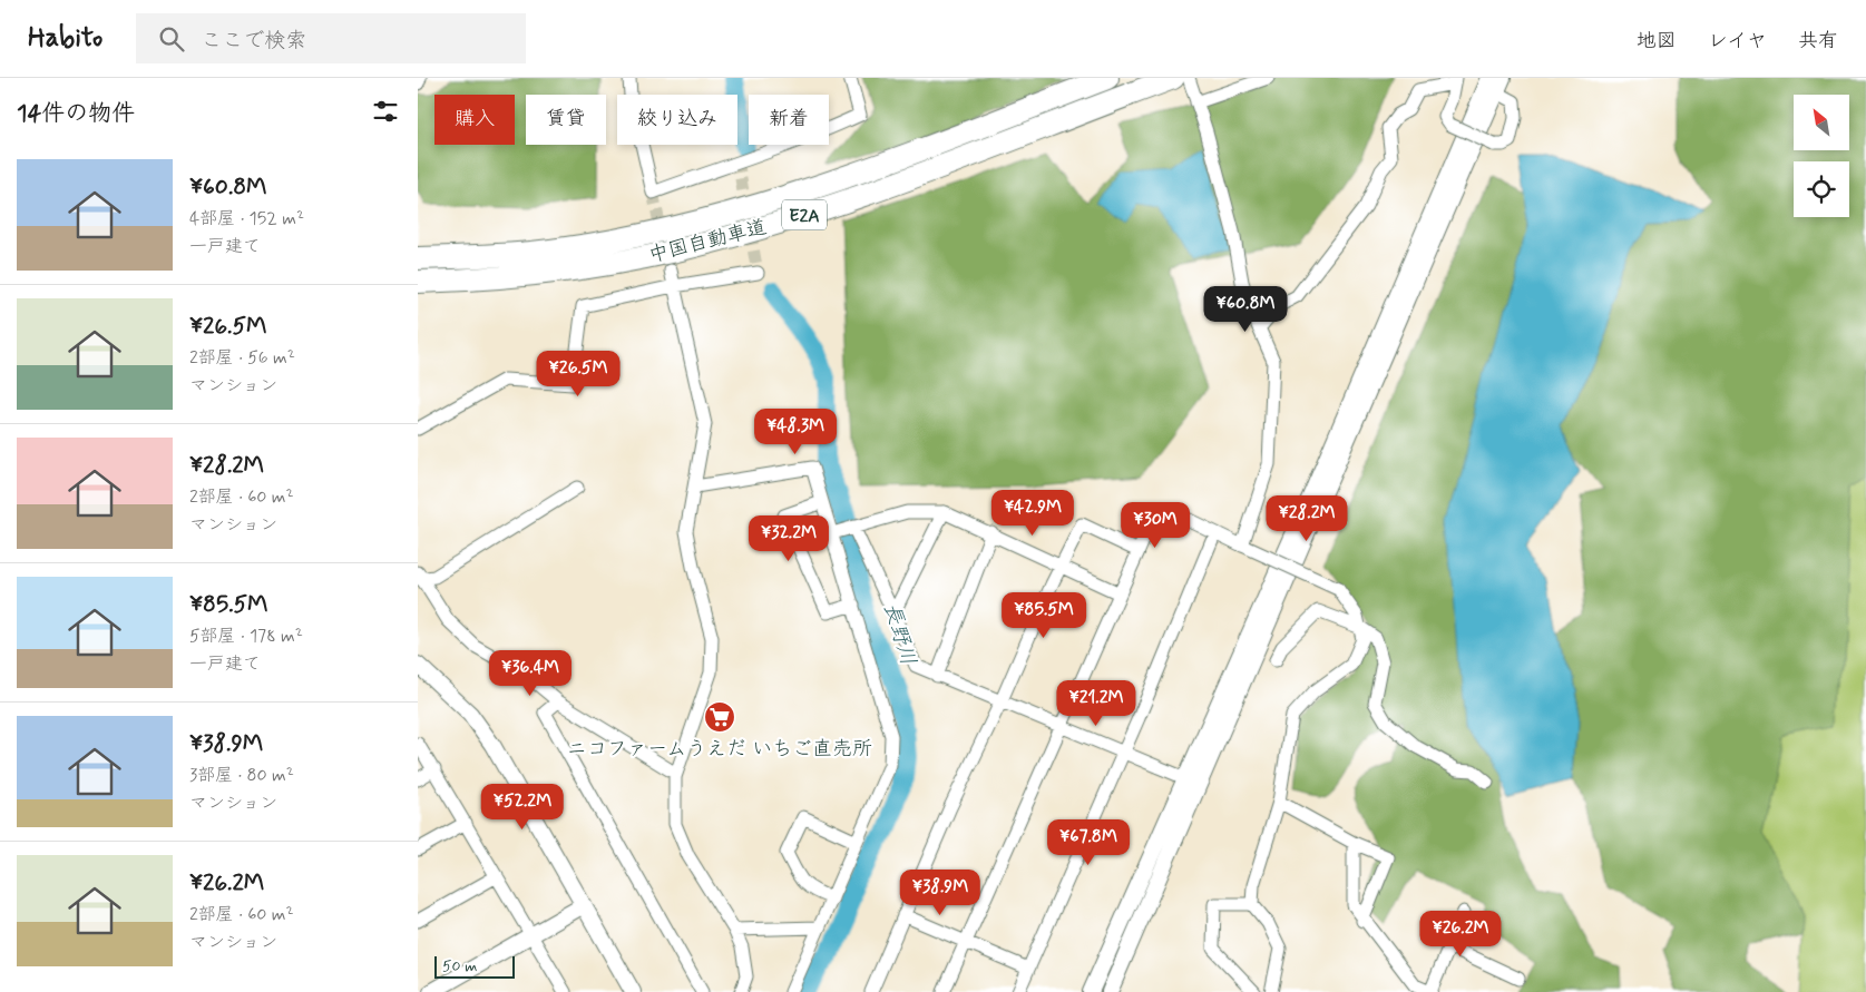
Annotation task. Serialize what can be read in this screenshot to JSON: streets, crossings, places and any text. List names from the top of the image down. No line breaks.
{"streets":{"highway":["E2A","中国自動車道"]},"water":["長野川"],"places":{"supermarket":["ニコファームうえだ いちご直売所"]},"scale_bar":"50 m","north":"top left","page":{"header":"Habito","search":"ここで検索","nav":["地図","レイヤ","共有"],"heading":"14件の物件","chip":["購入","賃貸","絞り込み","新着"],"list":[{"name":"¥60.8M","note":"4部屋 · 152 m² · 一戸建て"},{"name":"¥26.5M","note":"2部屋 · 56 m² · マンション"},{"name":"¥28.2M","note":"2部屋 · 60 m² · マンション"},{"name":"¥85.5M","note":"5部屋 · 178 m² · 一戸建て"},{"name":"¥38.9M","note":"3部屋 · 80 m² · マンション"},{"name":"¥26.2M","note":"2部屋 · 60 m² · マンション"}],"price":["¥60.8M","¥26.5M","¥48.3M","¥42.9M","¥28.2M","¥30M","¥32.2M","¥85.5M","¥36.4M","¥21.2M","¥52.2M","¥67.8M","¥38.9M","¥26.2M"],"scale":"50 m"}}
